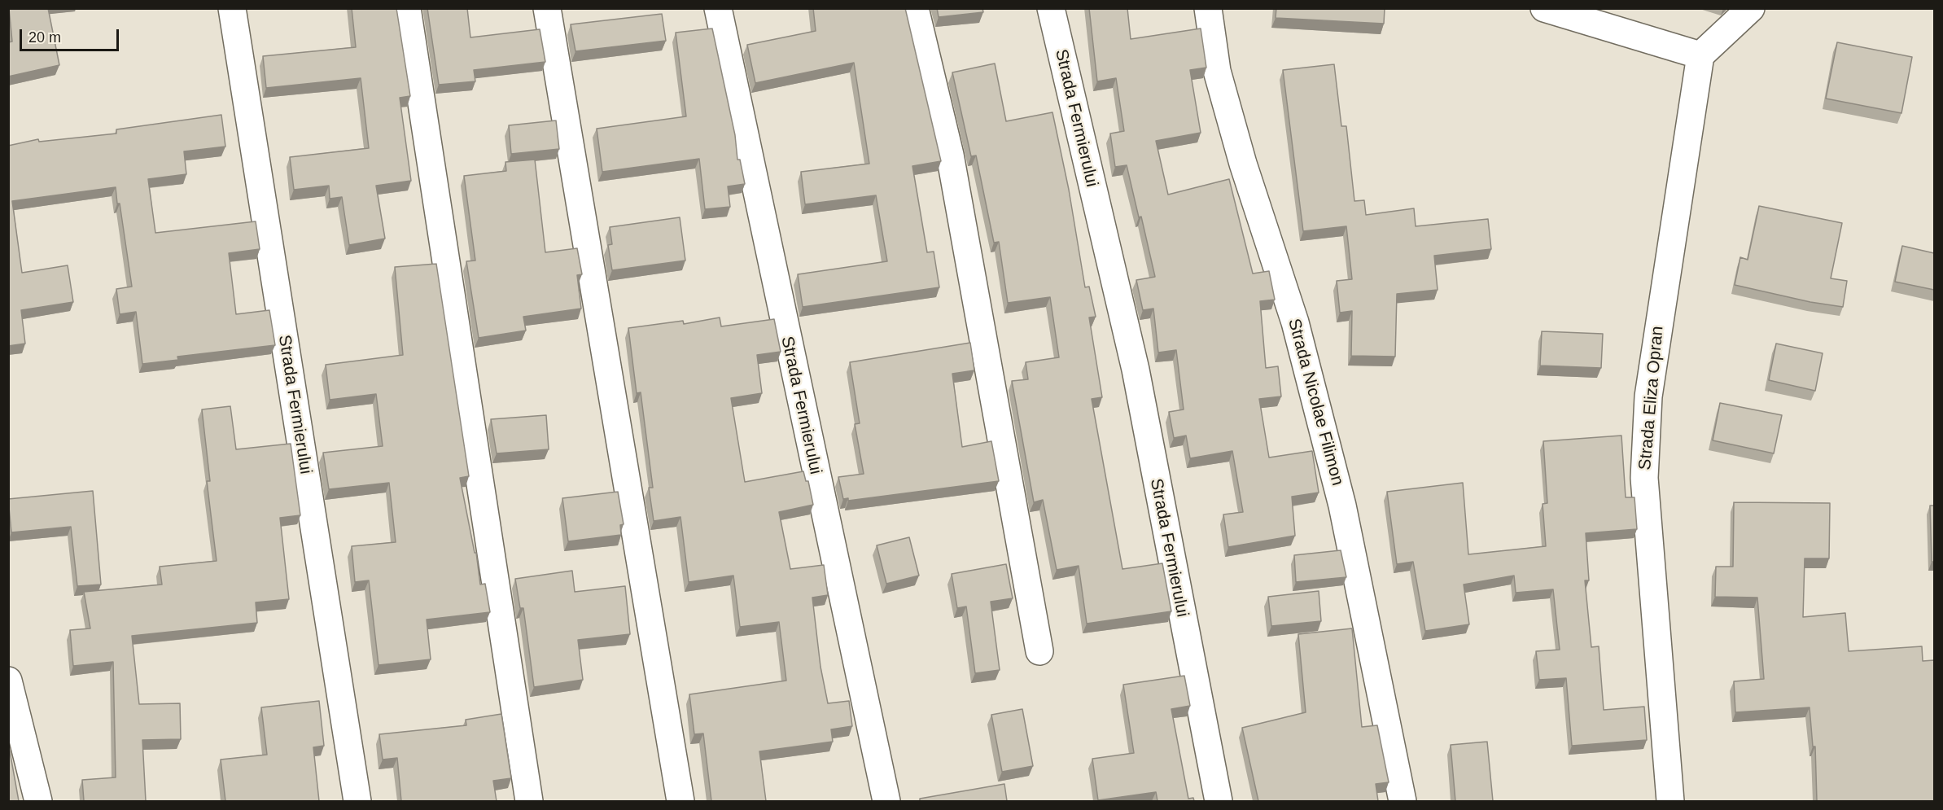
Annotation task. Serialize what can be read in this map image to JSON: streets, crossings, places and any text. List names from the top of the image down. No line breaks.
{"streets":{"street":["Strada Fermierului","Strada Eliza Opran","Strada Nicolae Filimon"]},"scale_bar":"20 m"}
